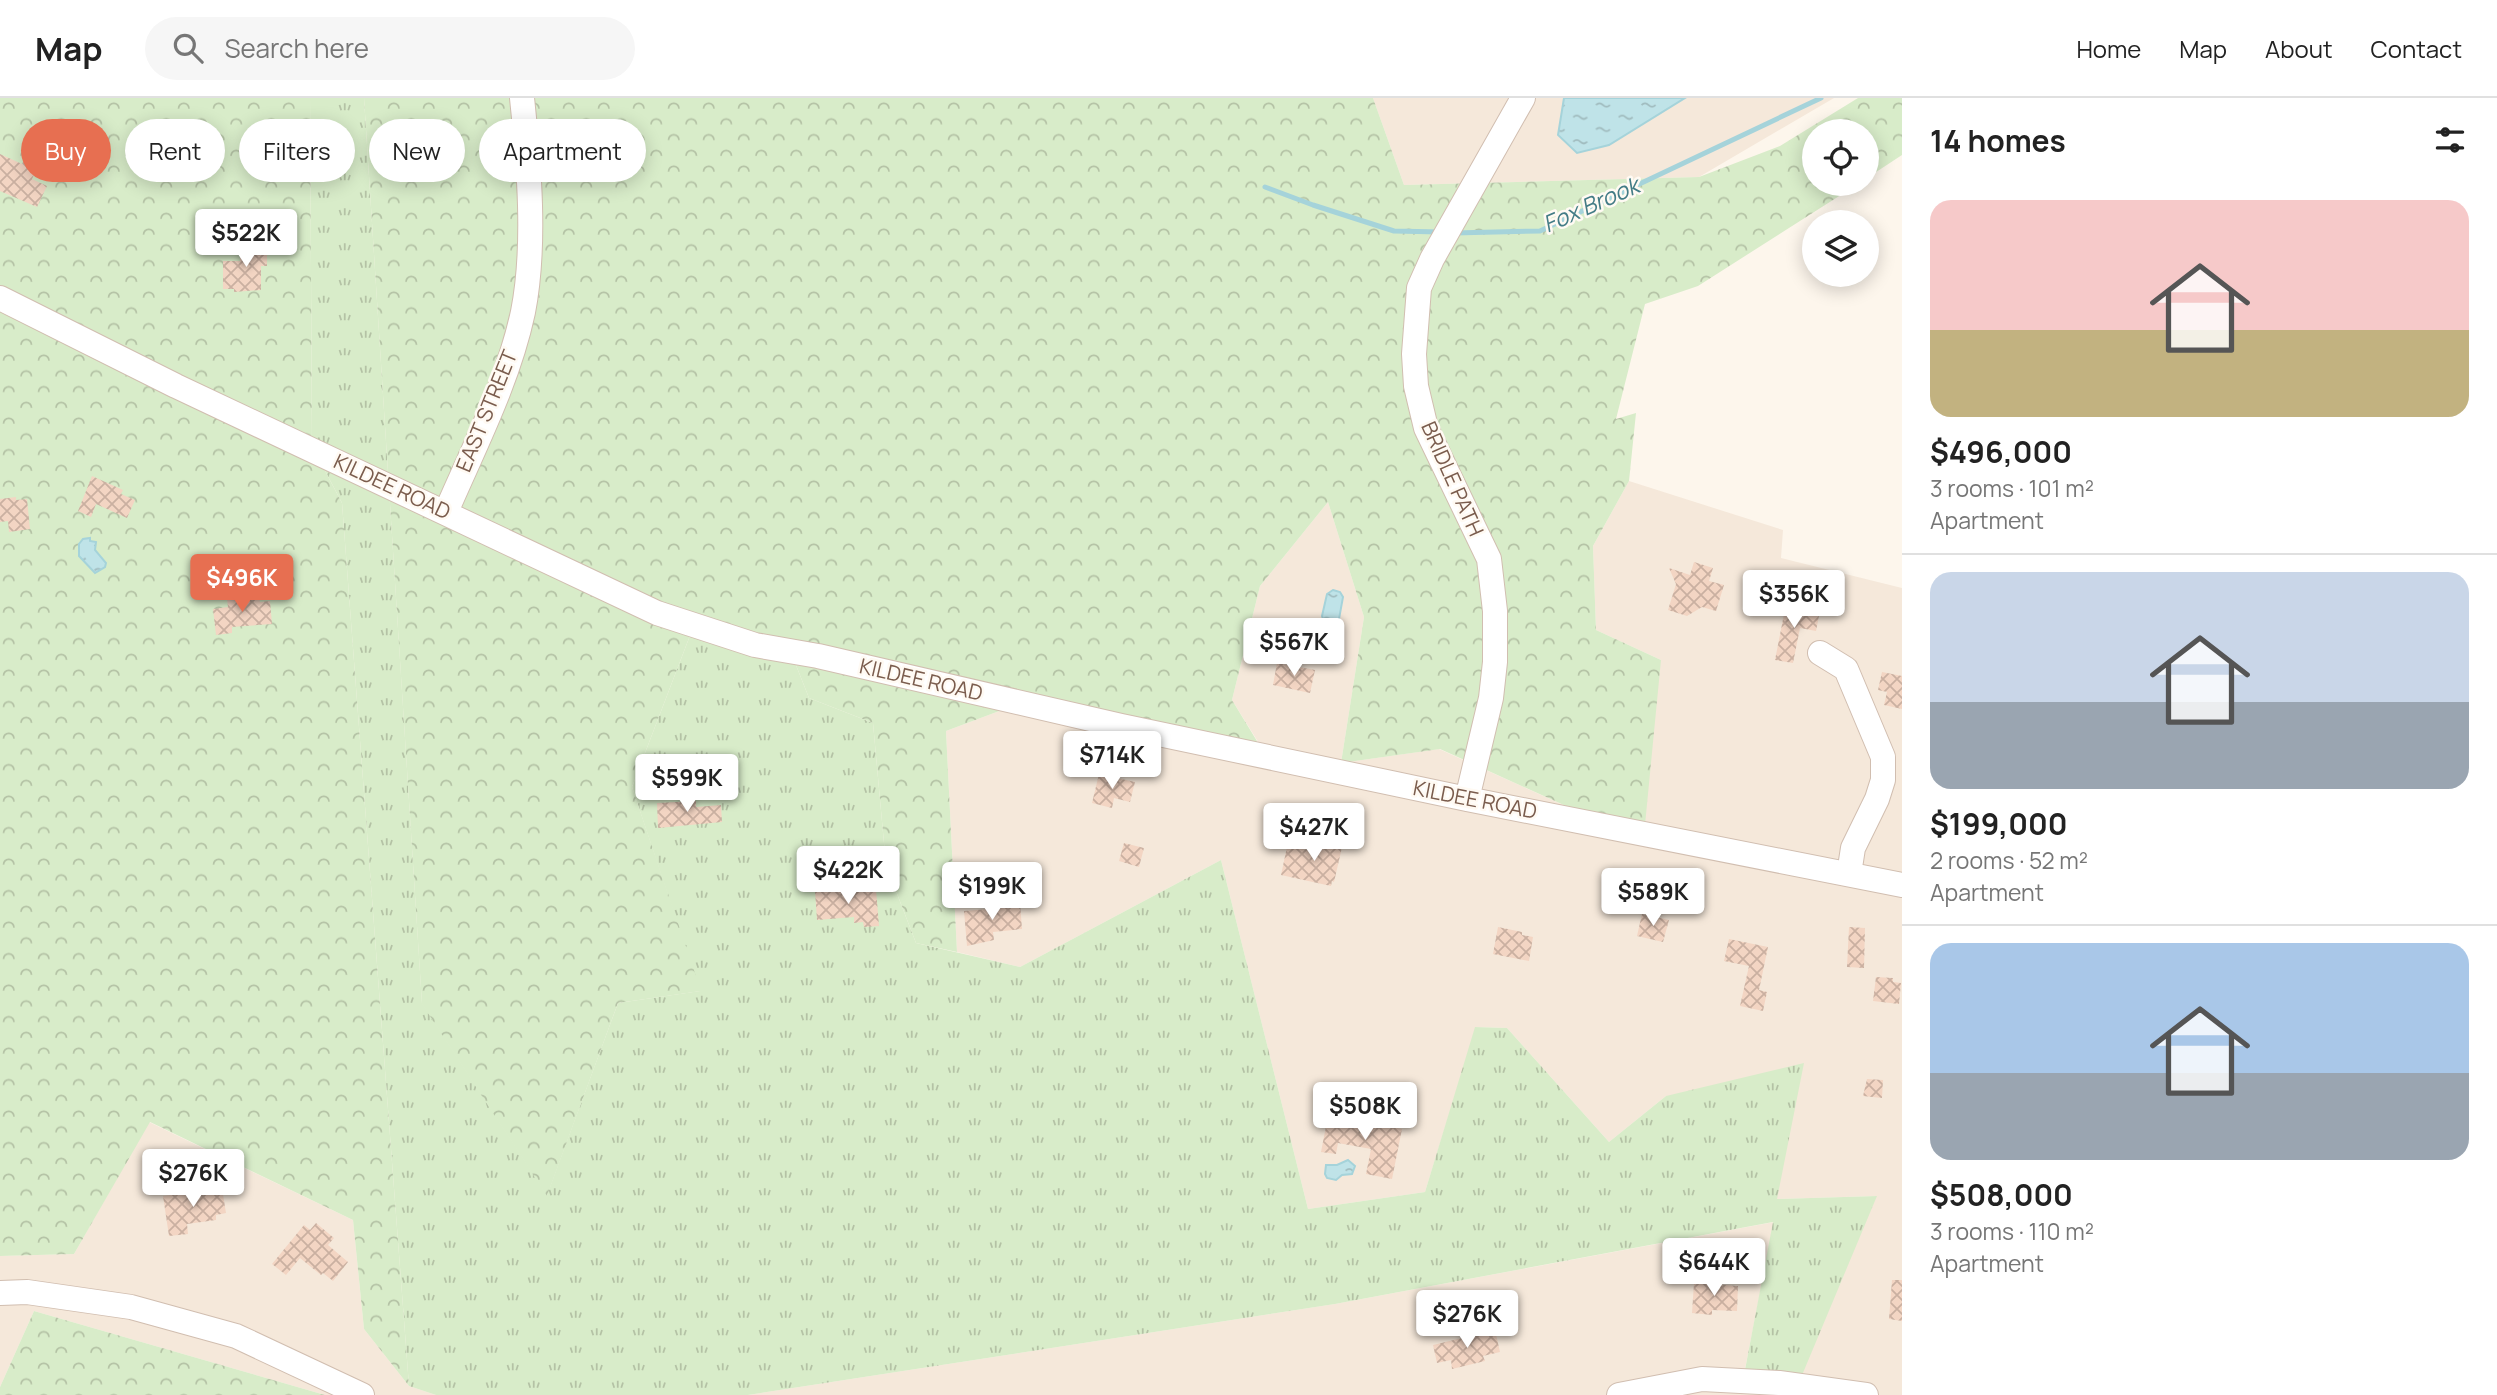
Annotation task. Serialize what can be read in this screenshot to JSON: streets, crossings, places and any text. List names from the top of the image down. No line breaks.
{"streets":{"street":["EAST STREET","BRIDLE PATH","KILDEE ROAD"]},"crossings":[["EAST STREET","KILDEE ROAD"],["BRIDLE PATH","KILDEE ROAD"]],"water":["Fox Brook"],"page":{"header":"Map","search":"Search here","nav":["Home","Map","About","Contact"],"heading":"14 homes","chip":["Buy","Rent","Filters","New","Apartment"],"list":[{"name":"$496,000","note":"3 rooms · 101 m² · Apartment"},{"name":"$199,000","note":"2 rooms · 52 m² · Apartment"},{"name":"$508,000","note":"3 rooms · 110 m² · Apartment"}],"price":["$522K","$496K","$356K","$567K","$714K","$599K","$427K","$422K","$199K","$589K","$508K","$276K","$644K","$276K"]}}
